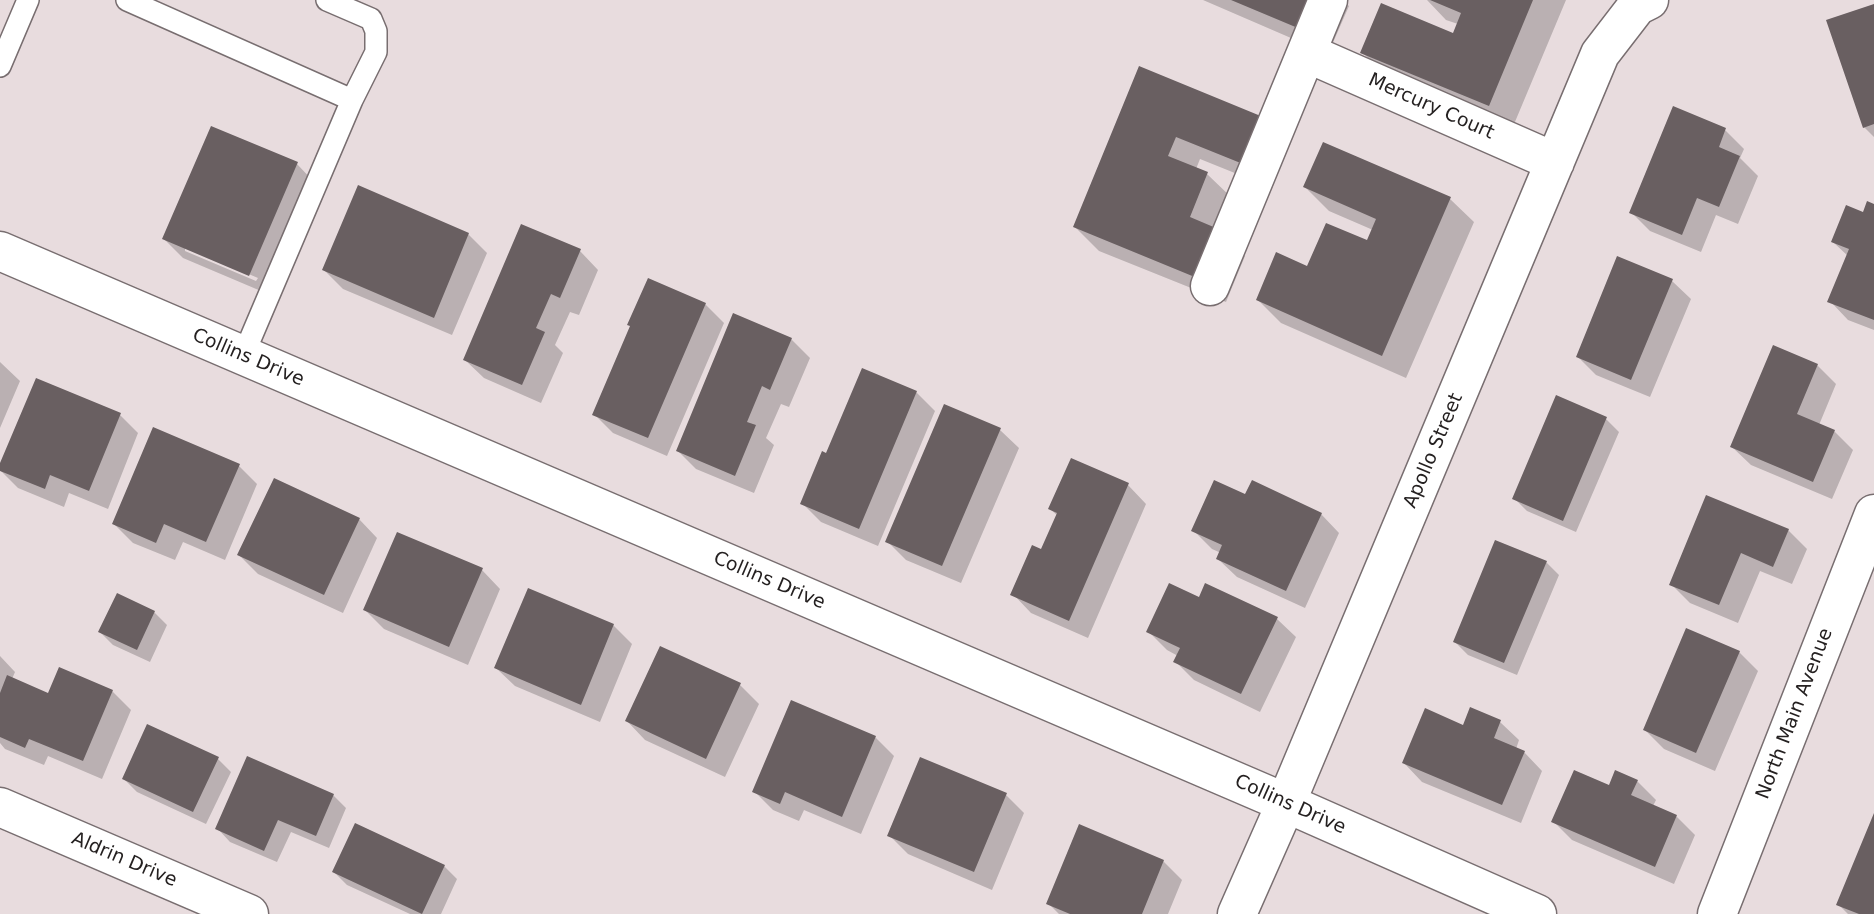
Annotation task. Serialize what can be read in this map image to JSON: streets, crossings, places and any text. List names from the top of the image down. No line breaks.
{"streets":{"street":["Mercury Court","Collins Drive","Apollo Street","North Main Avenue","Aldrin Drive"]},"crossings":[["Mercury Court","Apollo Street"],["Collins Drive","Apollo Street"]]}
